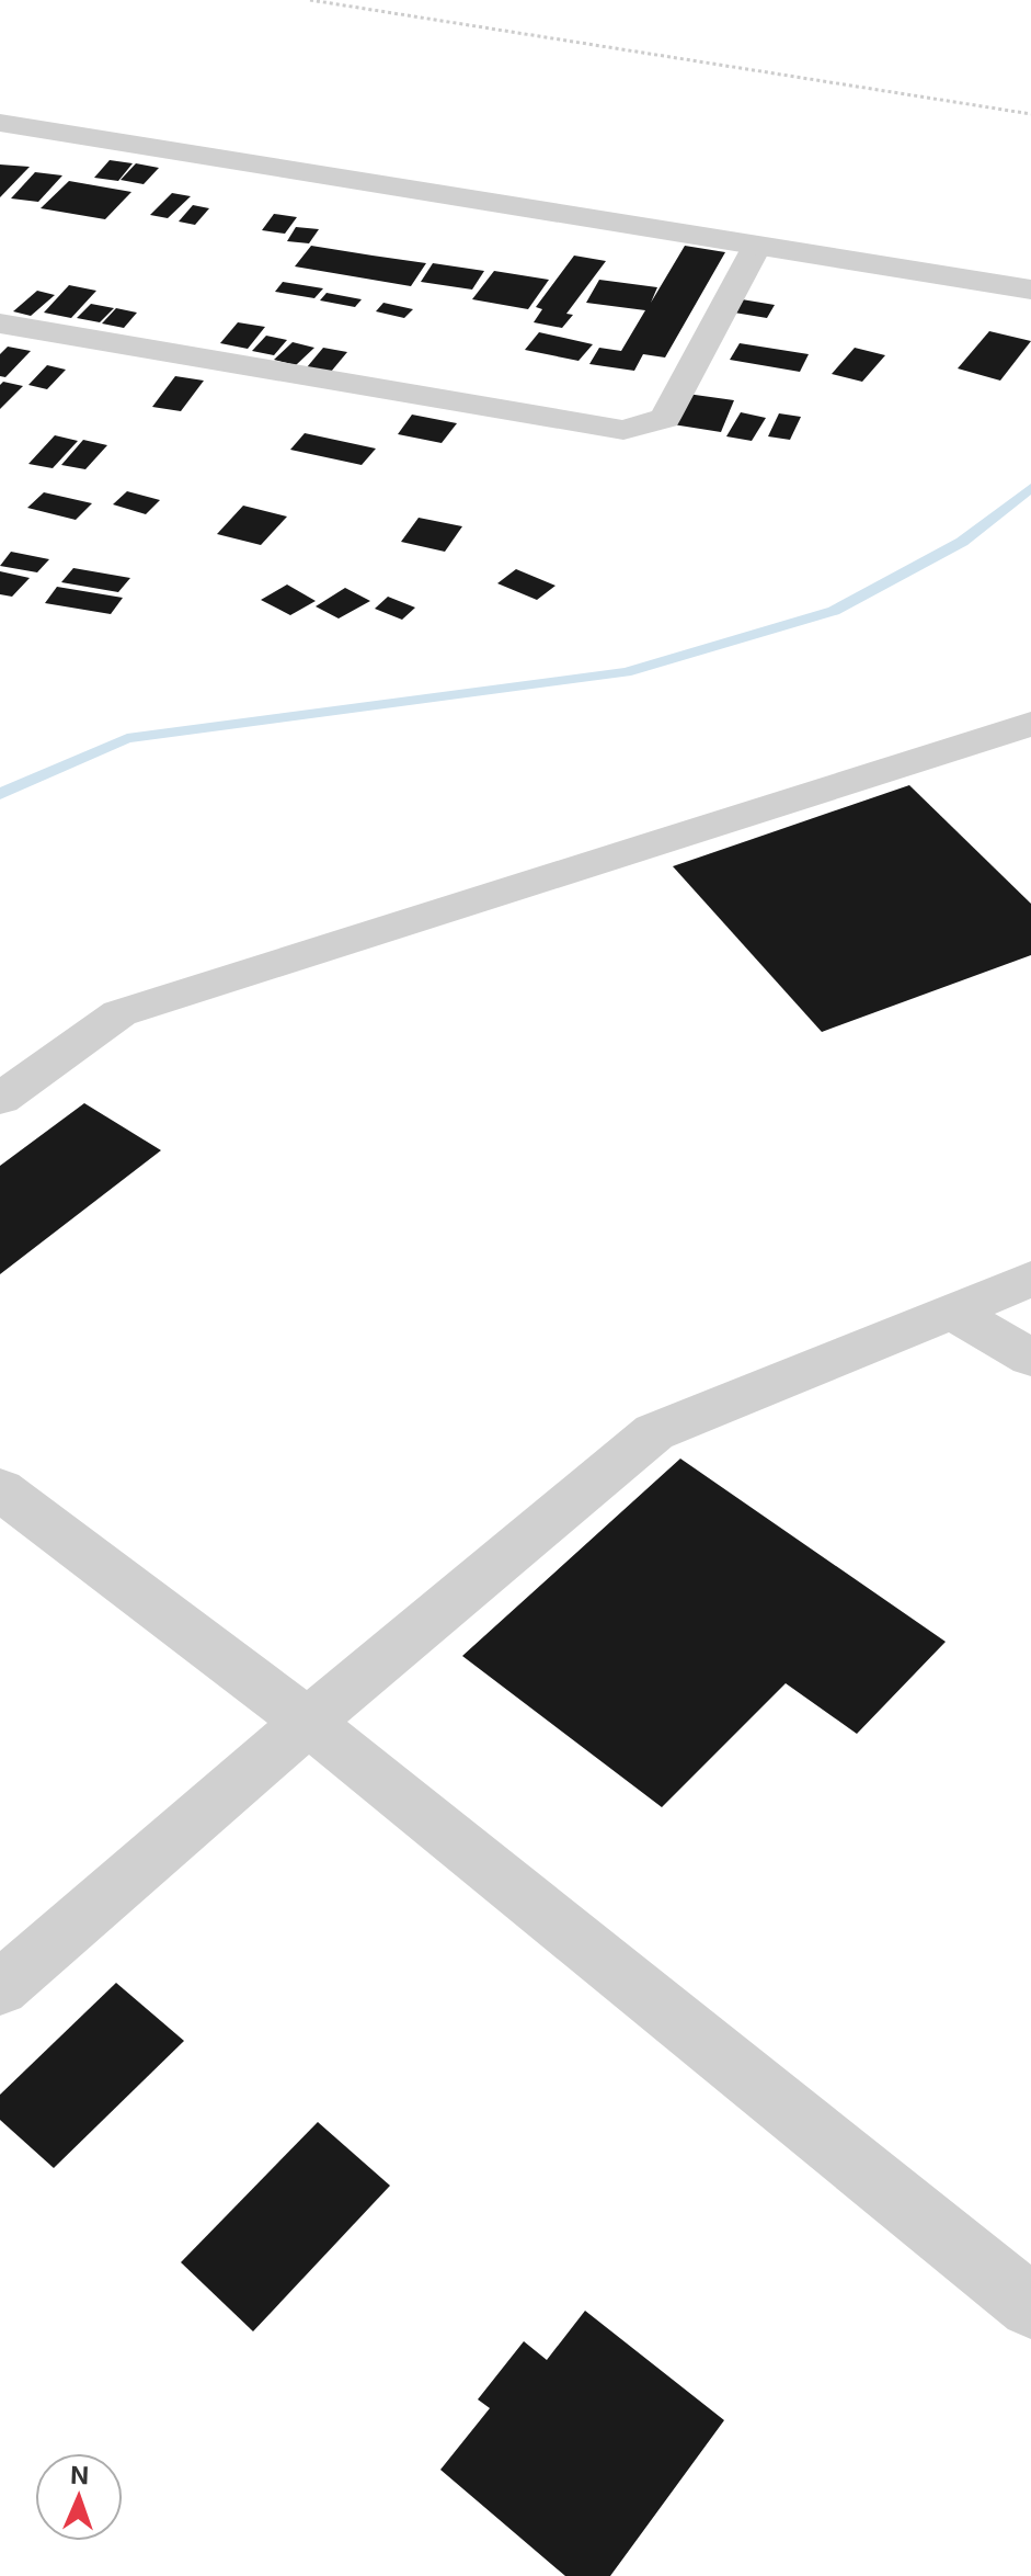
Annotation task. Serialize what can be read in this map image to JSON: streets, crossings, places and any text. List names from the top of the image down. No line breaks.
{"north":"top"}
